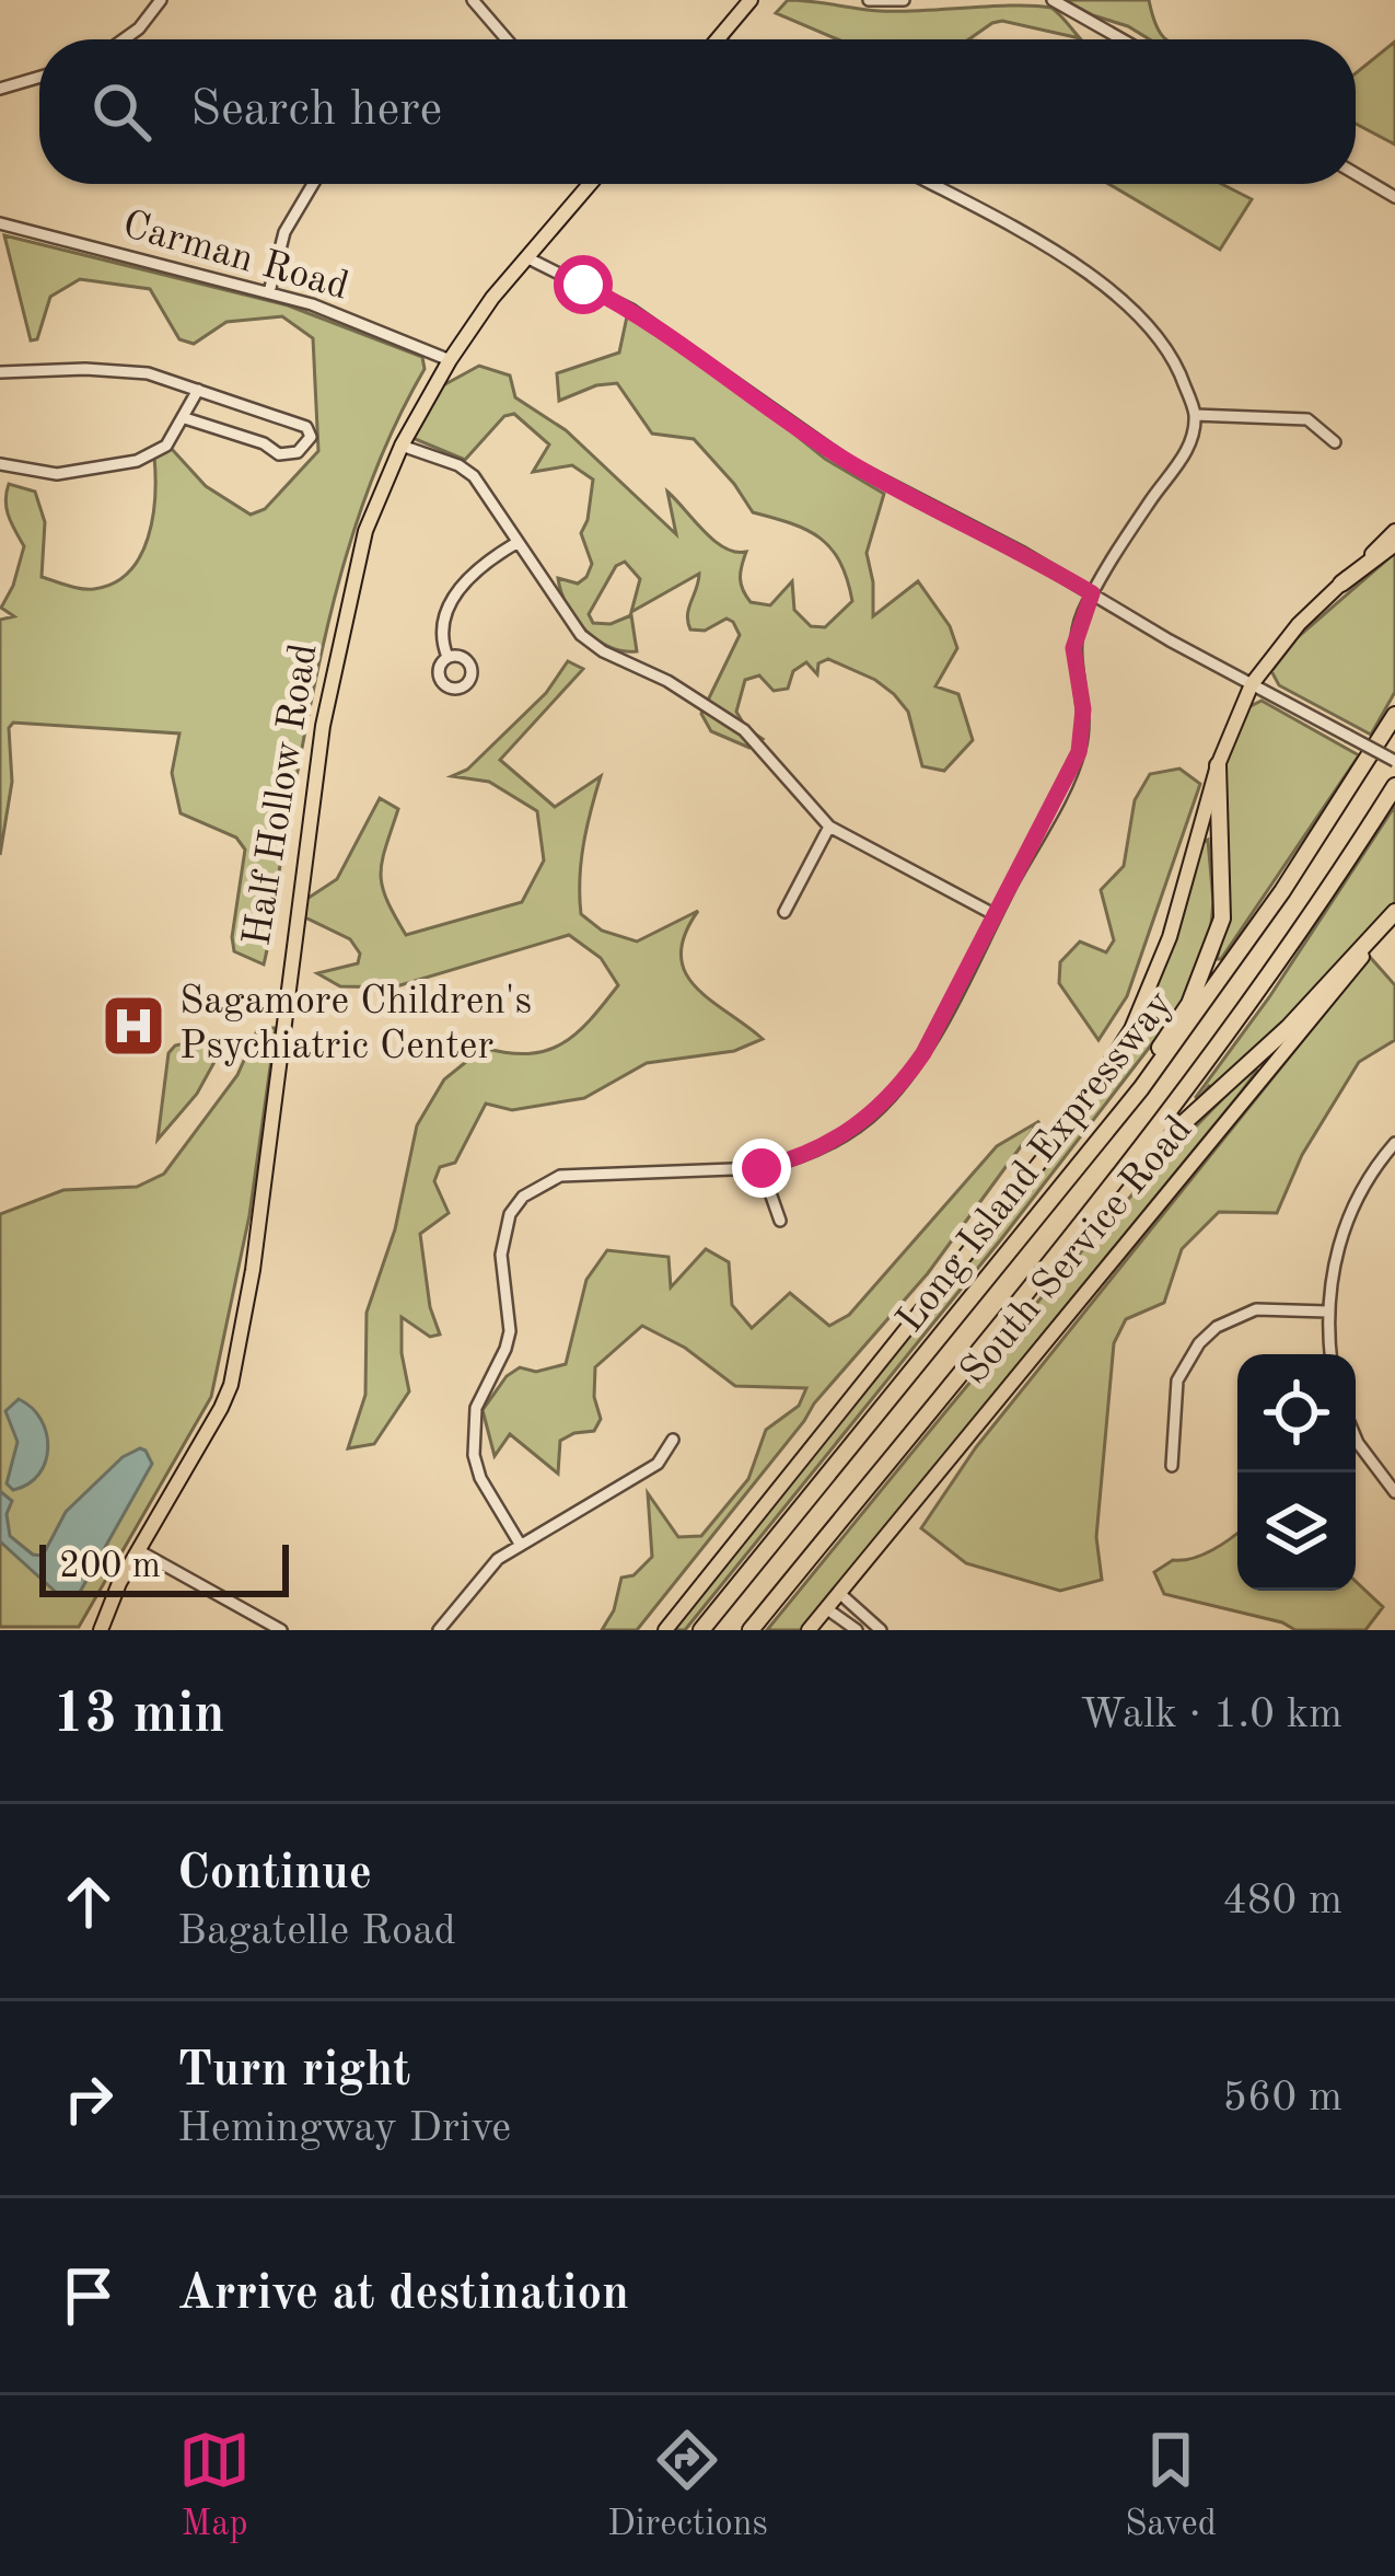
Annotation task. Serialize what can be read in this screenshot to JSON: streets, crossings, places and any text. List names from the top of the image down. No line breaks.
{"streets":{"highway":["Long Island Expressway"],"main road":["Half Hollow Road","South Service Road"],"street":["Carman Road"]},"crossings":[["Carman Road","Half Hollow Road"]],"places":{"hospital":["Sagamore Children's Psychiatric Center"]},"scale_bar":"200 m","page":{"search":"Search here","scale":"200 m","heading":["13 min","Walk · 1.0 km"],"list":[["Continue","Bagatelle Road","480 m"],["Turn right","Hemingway Drive","560 m"],"Arrive at destination"],"nav":["Map","Directions","Saved"]}}
